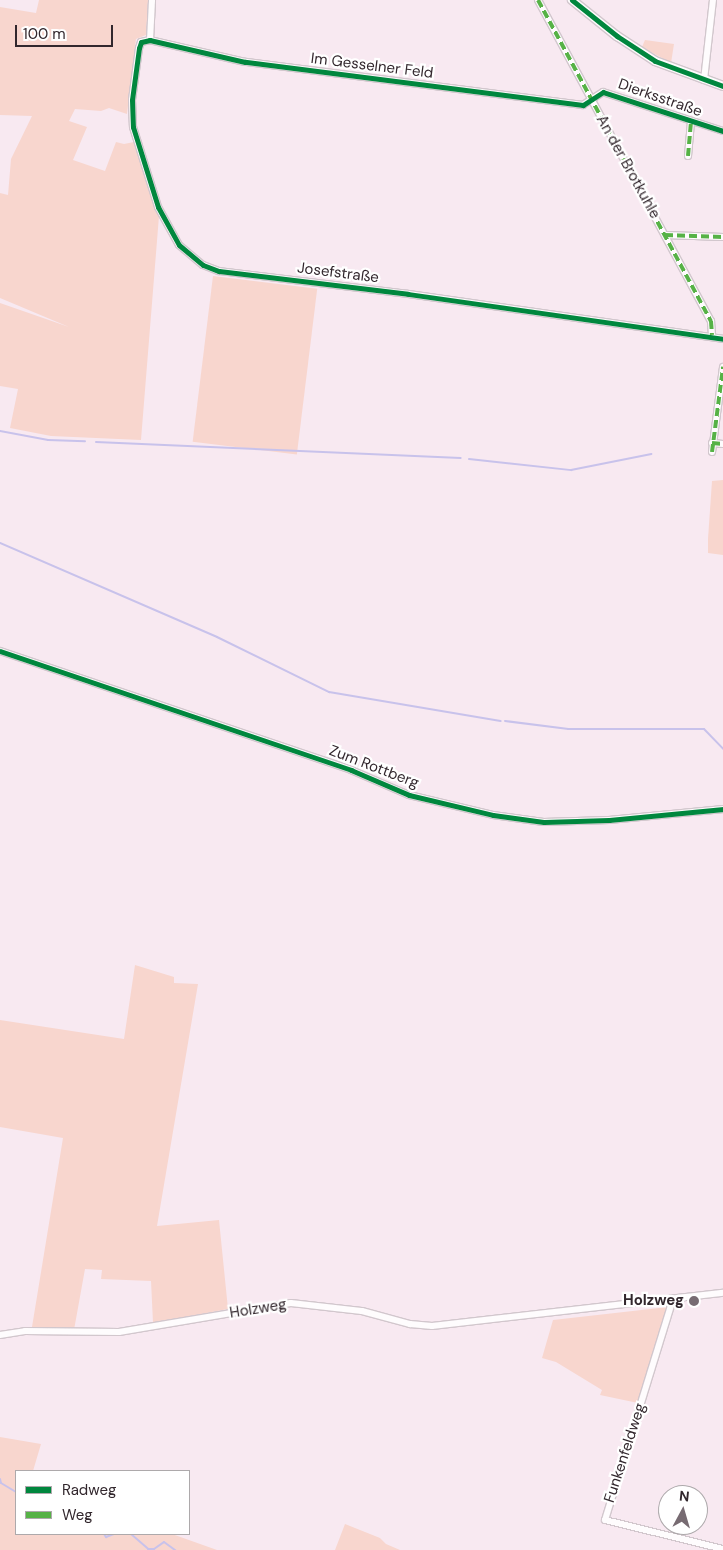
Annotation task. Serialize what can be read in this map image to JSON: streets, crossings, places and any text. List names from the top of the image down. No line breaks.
{"streets":{"street":["Im Gesselner Feld","Dierksstraße","An der Brotkuhle","Josefstraße","Zum Rottberg","Holzweg","Funkenfeldweg"]},"crossings":[["Im Gesselner Feld","Dierksstraße"],["Im Gesselner Feld","An der Brotkuhle"],["Im Gesselner Feld","Josefstraße"],["Dierksstraße","An der Brotkuhle"],["An der Brotkuhle","Josefstraße"],["Holzweg","Funkenfeldweg"]],"places":["Holzweg"],"legend":["Radweg","Weg"],"scale_bar":"100 m","north":"top"}
